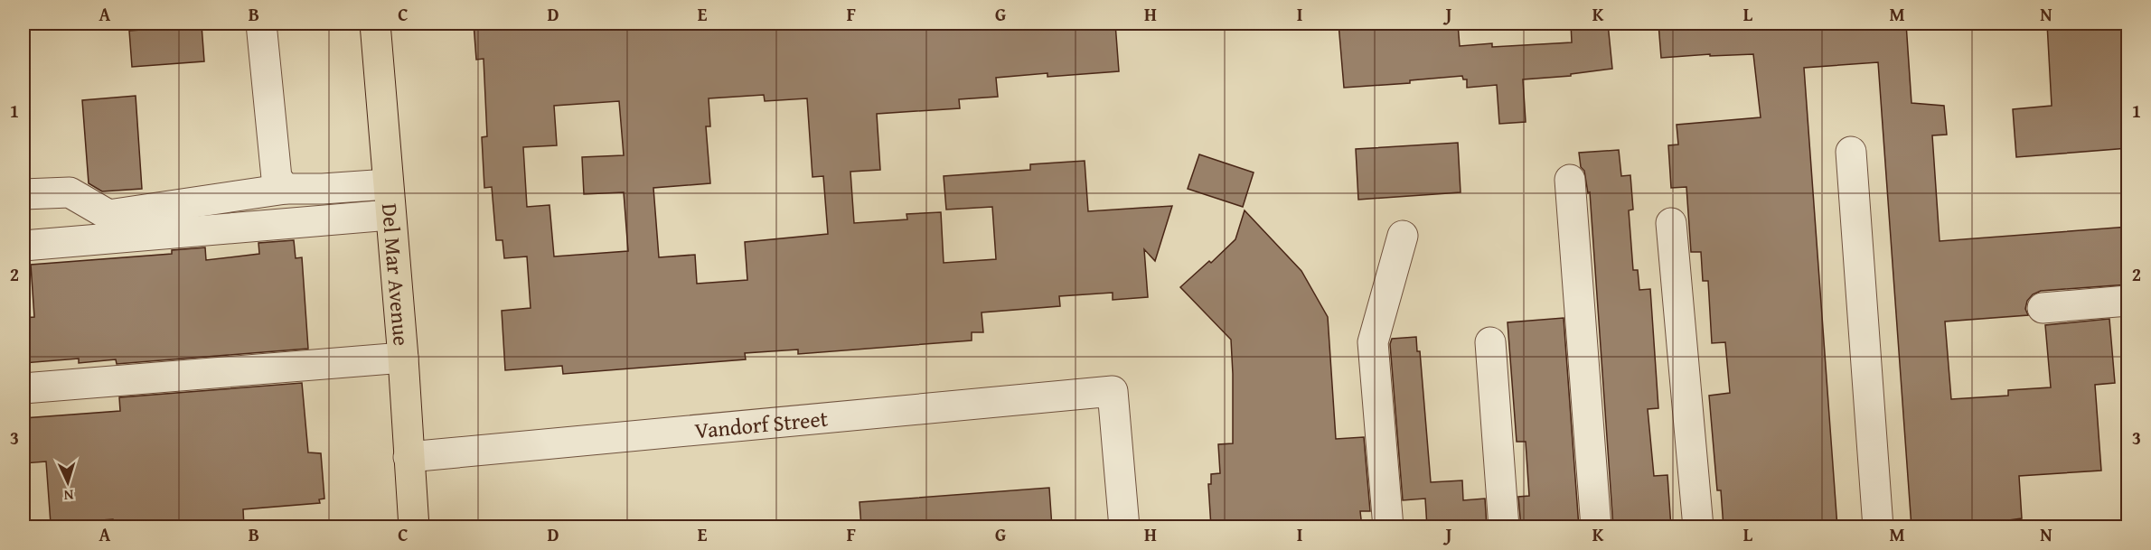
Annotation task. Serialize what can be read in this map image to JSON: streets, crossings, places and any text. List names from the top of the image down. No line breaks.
{"streets":{"main road":["Del Mar Avenue"],"street":["Vandorf Street"]},"crossings":[["Del Mar Avenue","Vandorf Street"]],"north":"bottom","grid":{"columns":["A","B","C","D","E","F","G","H","I","J","K","L","M","N"],"rows":["1","2","3"]}}
